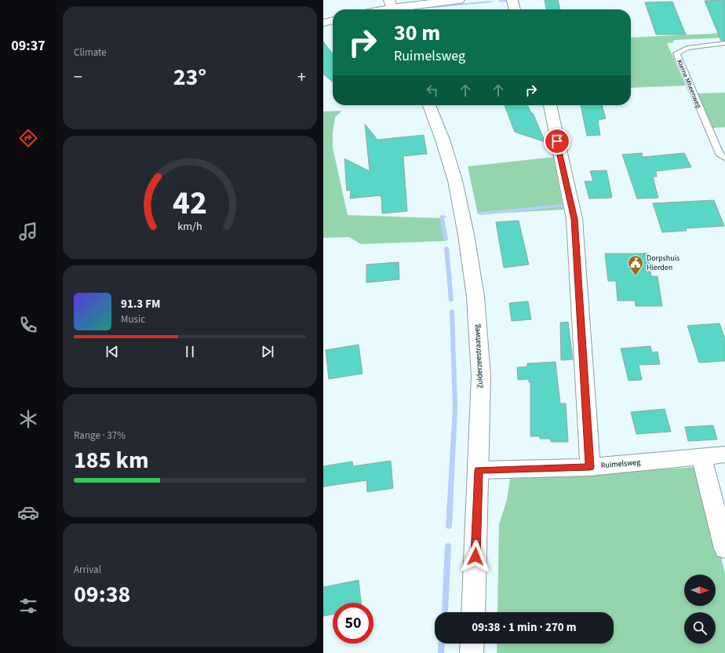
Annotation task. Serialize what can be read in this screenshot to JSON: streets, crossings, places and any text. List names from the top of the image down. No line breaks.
{"streets":{"street":["Zuiderzeestraatweg","Ruimelsweg"],"lane":["Kleine Mheenweg"]},"crossings":[["Zuiderzeestraatweg","Ruimelsweg"]],"places":{"public building":["Dorpshuis Hierden"]},"north":"right","page":{"tabs":"09:37","tile":["Climate",["Range · 37%","185 km"],["Arrival","09:38"]],"turn":["30 m","Ruimelsweg"],"heat":["−","23°","+"],"song":["91.3 FM","Music"],"limit":"50","trip":"09:38 · 1 min · 270 m","gauge":["42","km/h"]}}
